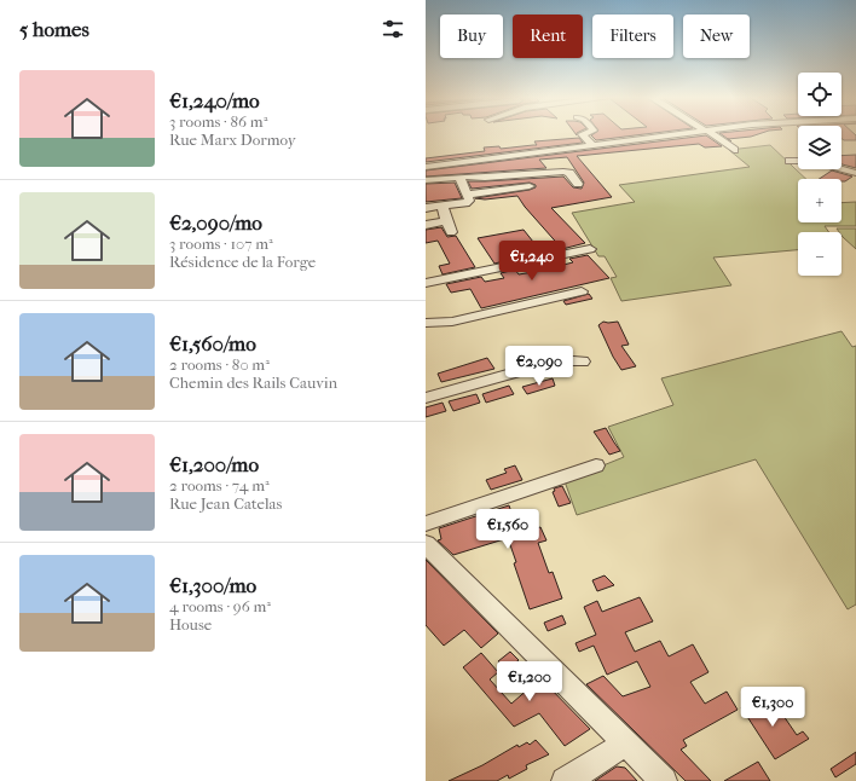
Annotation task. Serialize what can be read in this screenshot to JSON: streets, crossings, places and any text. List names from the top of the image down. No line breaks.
{"page":{"heading":"5 homes","chip":["Buy","Rent","Filters","New"],"list":[{"name":"€1,240/mo","note":"3 rooms · 86 m² · Rue Marx Dormoy"},{"name":"€2,090/mo","note":"3 rooms · 107 m² · Résidence de la Forge"},{"name":"€1,560/mo","note":"2 rooms · 80 m² · Chemin des Rails Cauvin"},{"name":"€1,200/mo","note":"2 rooms · 74 m² · Rue Jean Catelas"},{"name":"€1,300/mo","note":"4 rooms · 96 m² · House"}],"map_buttons":["+","−"],"price":["€1,240","€2,090","€1,560","€1,200","€1,300"]}}
